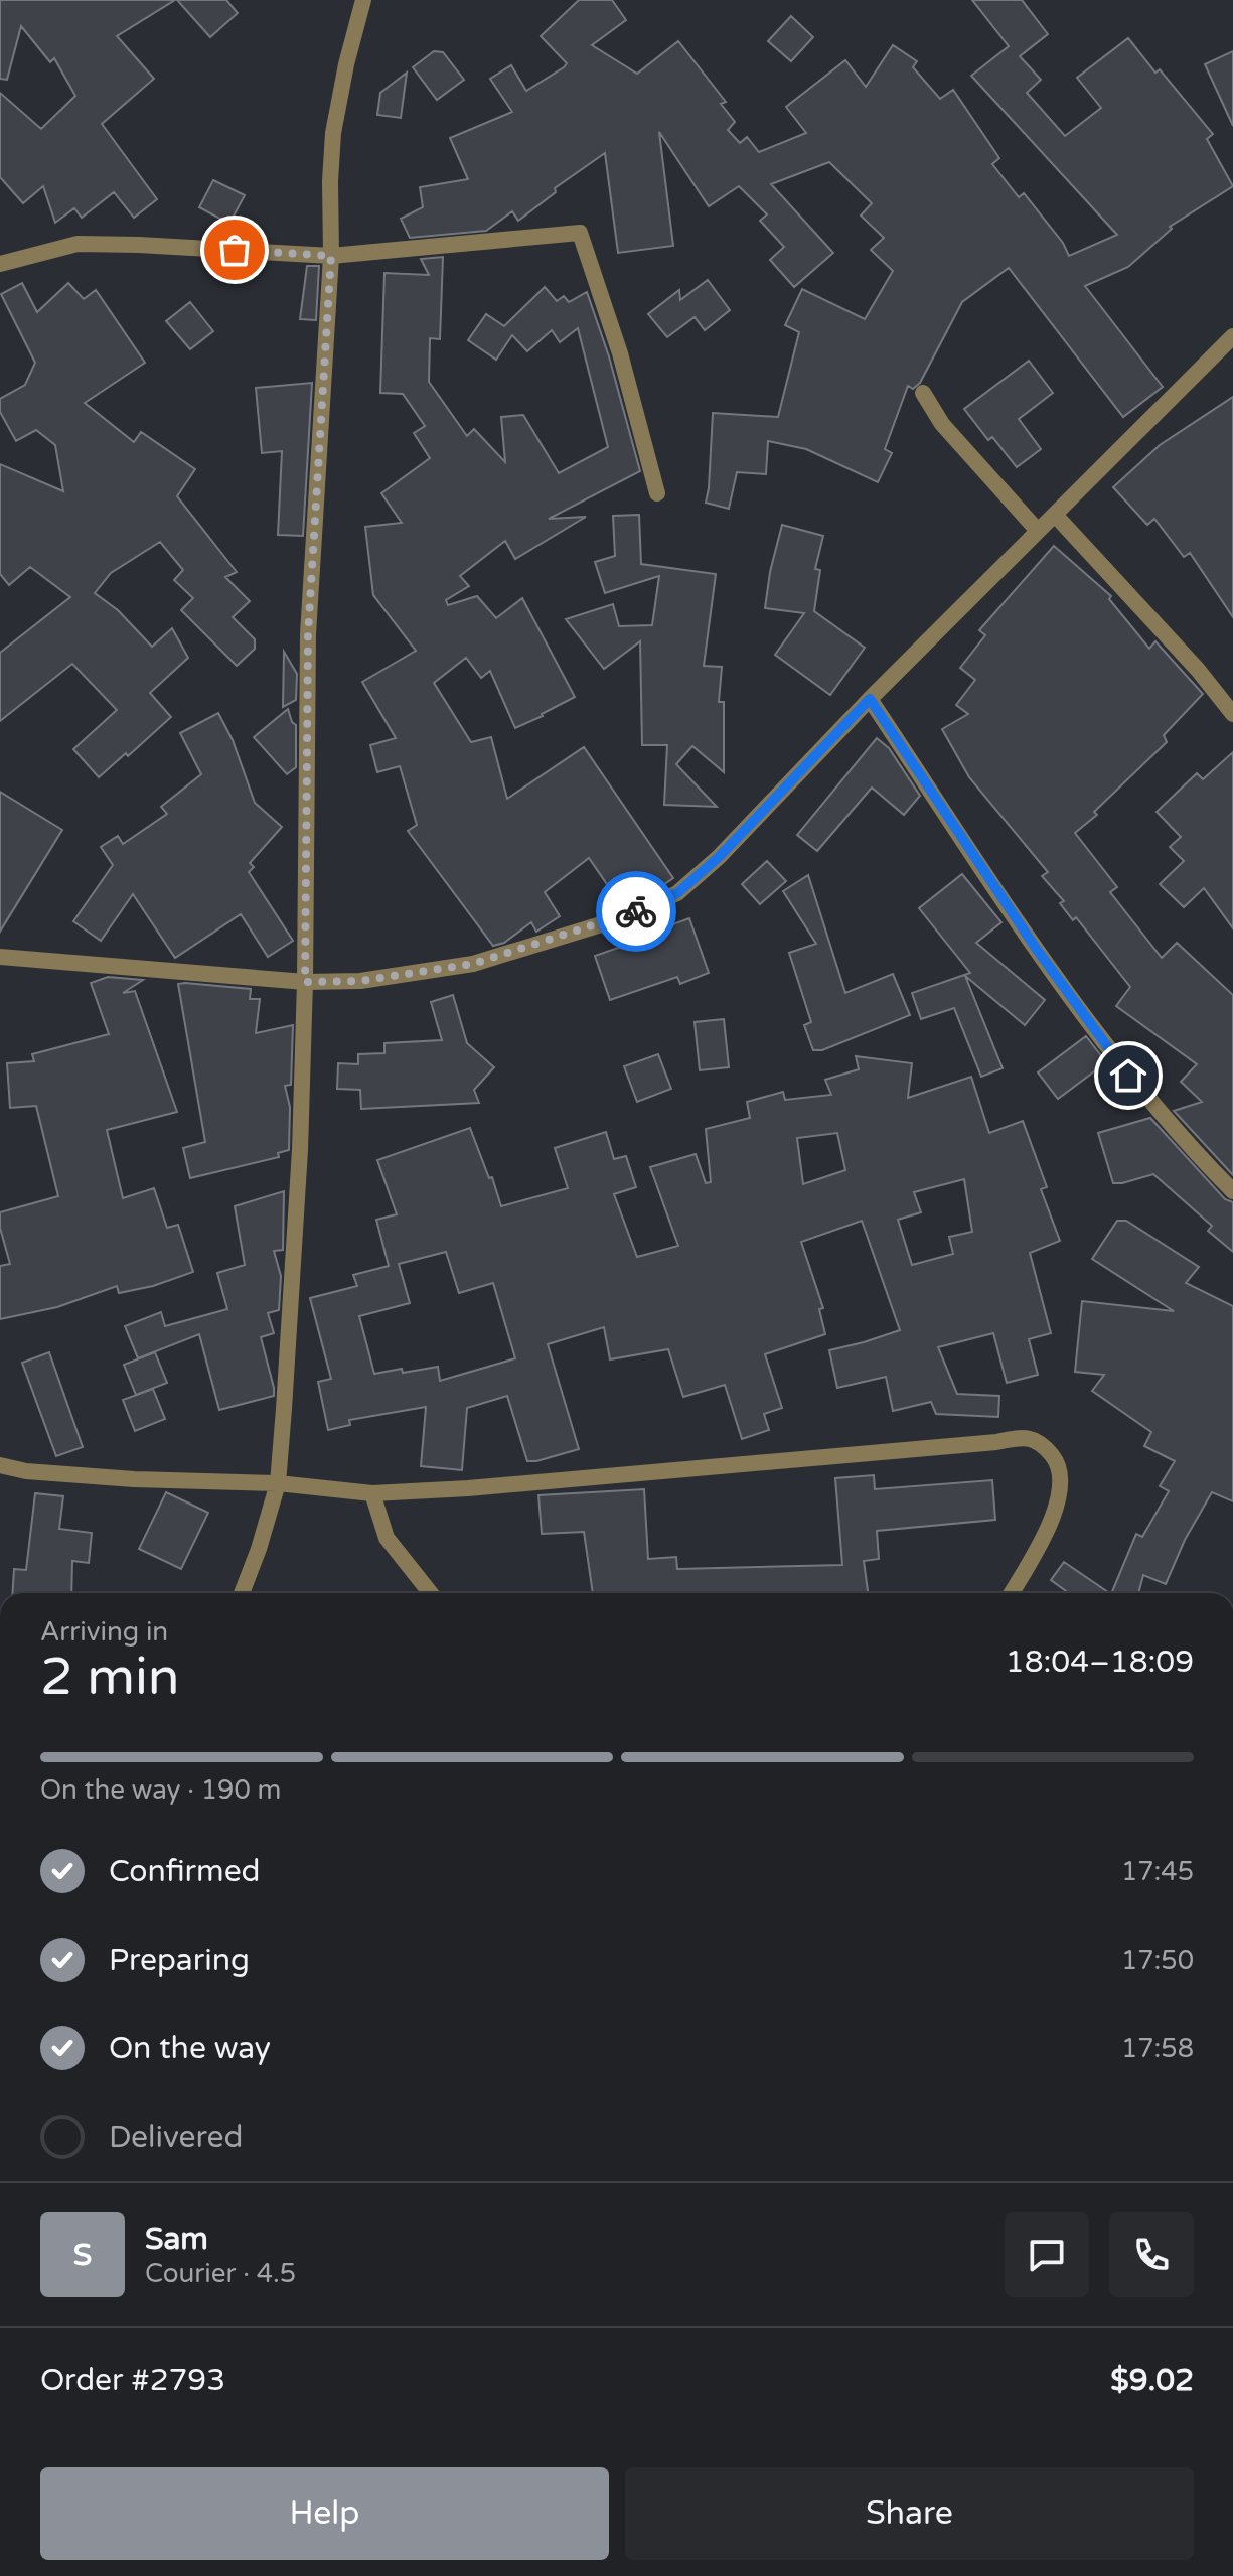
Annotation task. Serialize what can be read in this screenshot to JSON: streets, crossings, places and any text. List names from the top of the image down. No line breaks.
{"page":{"heading":["2 min","Arriving in","18:04–18:09"],"panel":["Sam","Courier · 4.5","Order #2793","$9.02"],"bar":"On the way · 190 m","list":[["Confirmed","17:45"],["Preparing","17:50"],["On the way","17:58"],"Delivered"],"round":"S","buttons":["Help","Share"]}}
